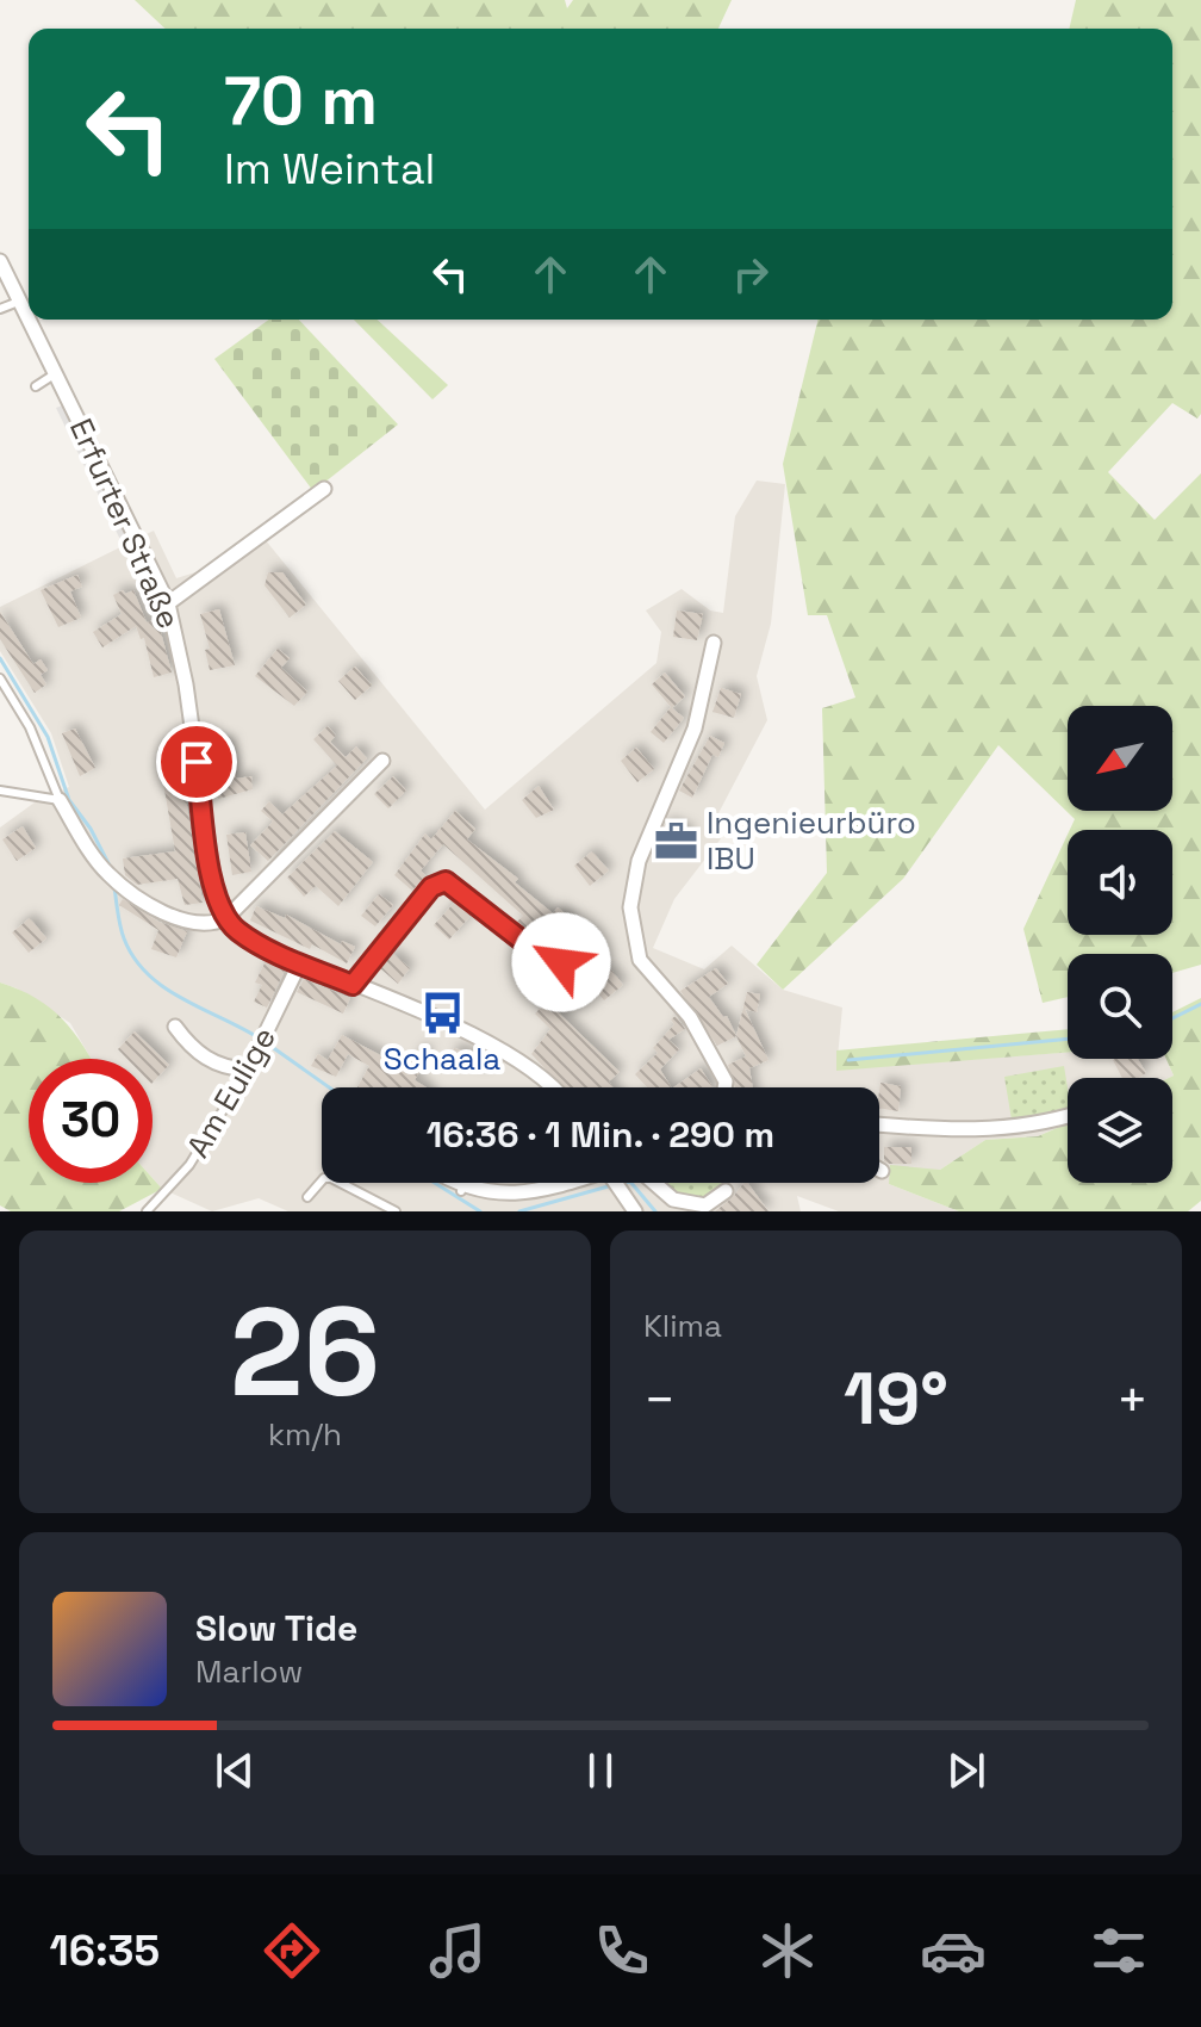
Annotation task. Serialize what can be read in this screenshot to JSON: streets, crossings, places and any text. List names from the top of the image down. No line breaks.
{"streets":{"street":["Erfurter Straße","Am Eulige"]},"places":{"office":["Ingenieurbüro IBU"],"bus stop":["Schaala"]},"north":"bottom left","page":{"turn":["70 m","Im Weintal"],"limit":"30","trip":"16:36 · 1 Min. · 290 m","tile":[["26","km/h"],"Klima"],"heat":["−","19°","+"],"song":["Slow Tide","Marlow"],"tabs":"16:35"}}
